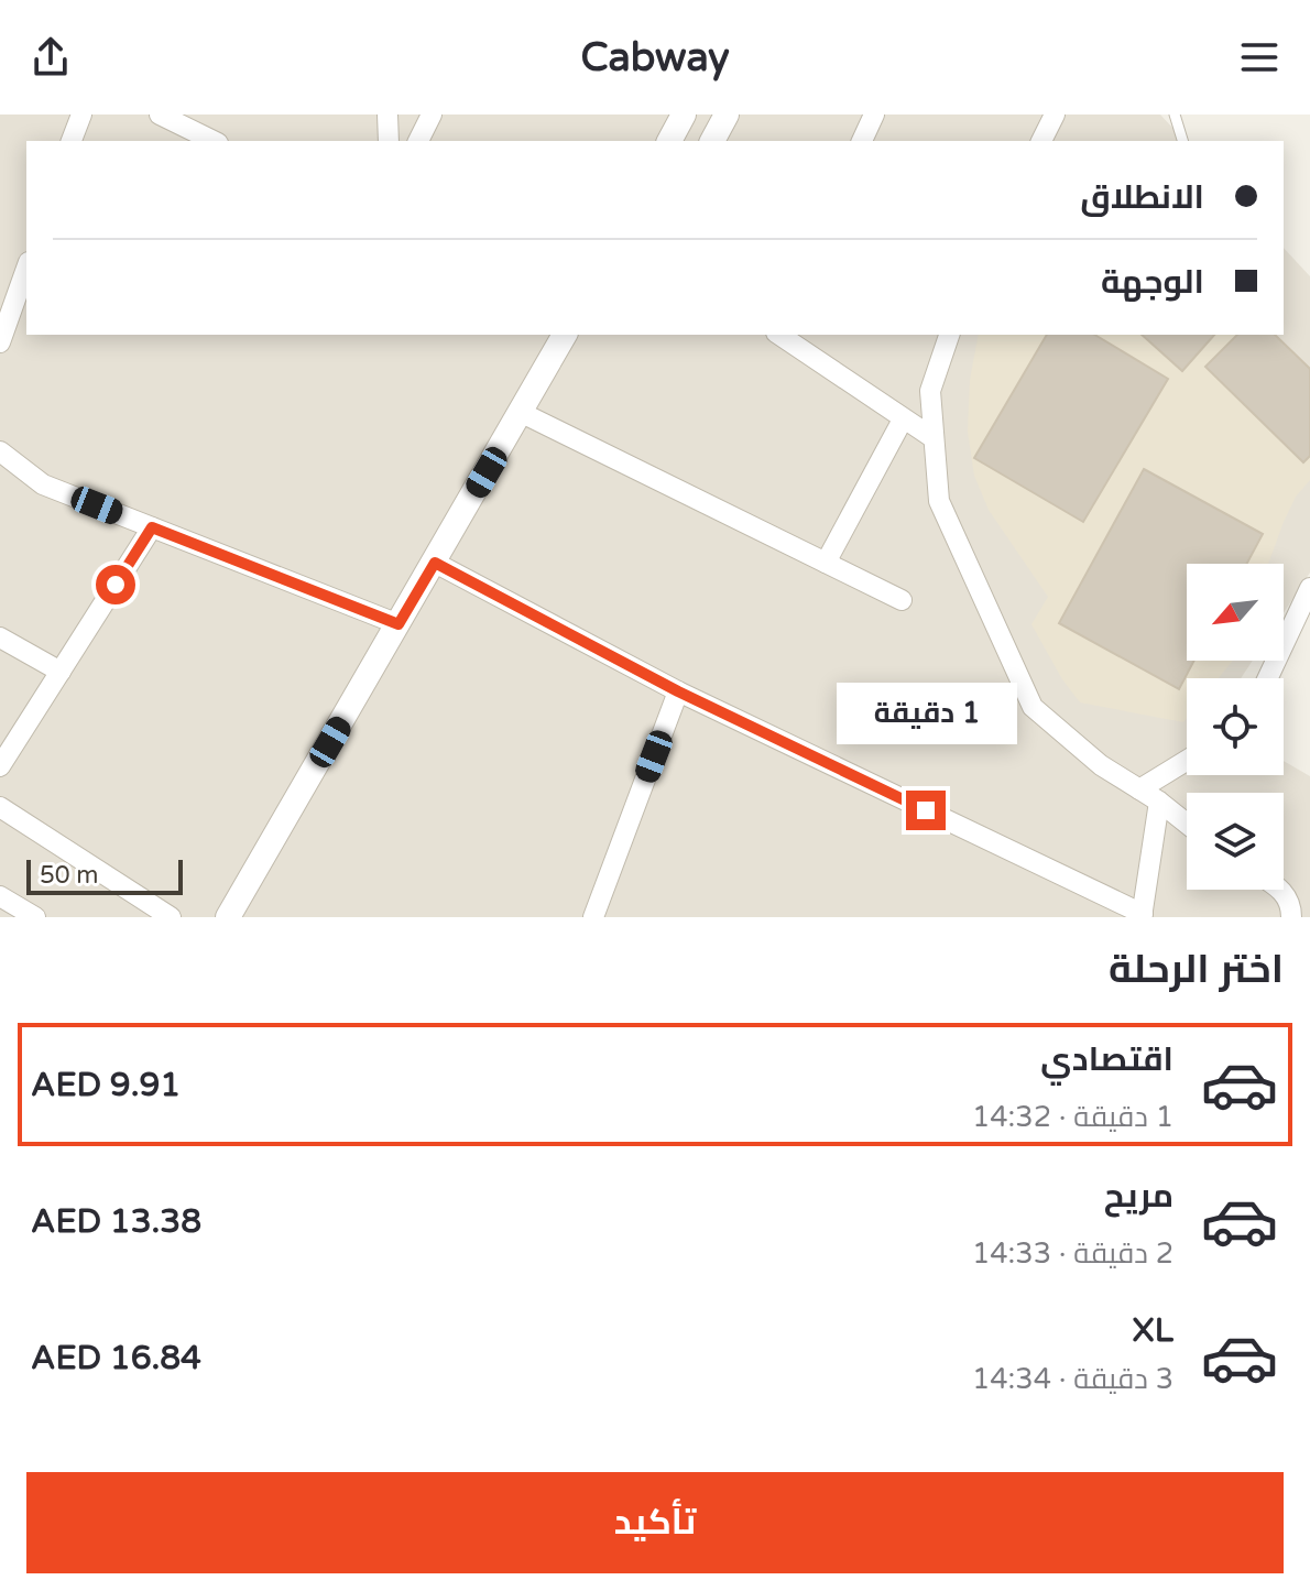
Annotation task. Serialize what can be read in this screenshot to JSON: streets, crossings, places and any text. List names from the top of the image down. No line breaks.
{"scale_bar":"50 m","north":"bottom left","page":{"header":"Cabway","banner":["الانطلاق","الوجهة"],"bubble":"1 دقيقة","scale":"50 m","heading":"اختر الرحلة","list":[{"name":"اقتصادي","note":"1 دقيقة · 14:32","value":"AED 9.91"},{"name":"مريح","note":"2 دقيقة · 14:33","value":"AED 13.38"},{"name":"XL","note":"3 دقيقة · 14:34","value":"AED 16.84"}],"buttons":"تأكيد"}}
